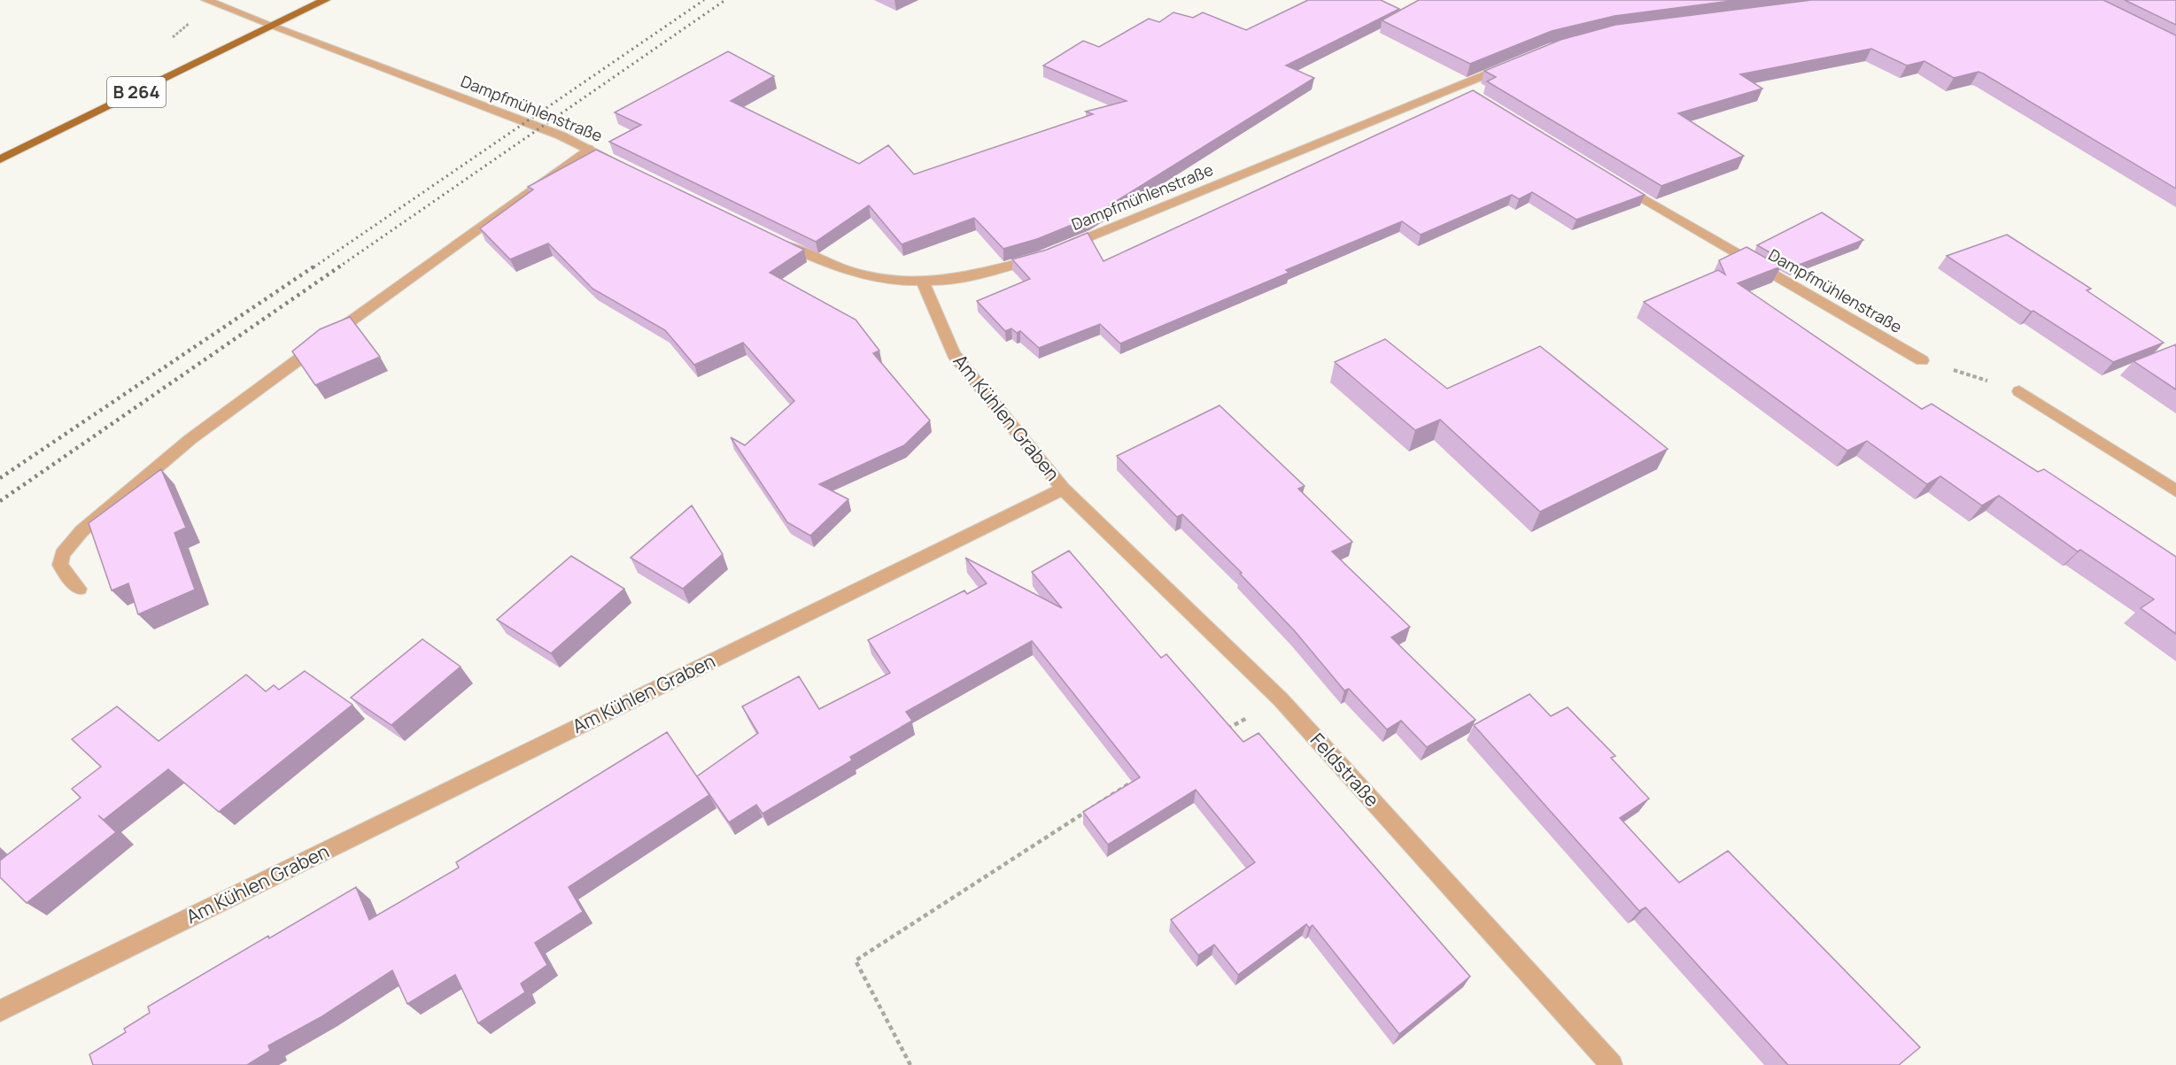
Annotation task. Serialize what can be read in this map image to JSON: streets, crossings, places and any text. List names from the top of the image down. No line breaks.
{"streets":{"main road":["B 264"],"street":["Dampfmühlenstraße","Am Kühlen Graben","Feldstraße"]},"crossings":[["B 264","Dampfmühlenstraße"],["Am Kühlen Graben","Feldstraße"]]}
